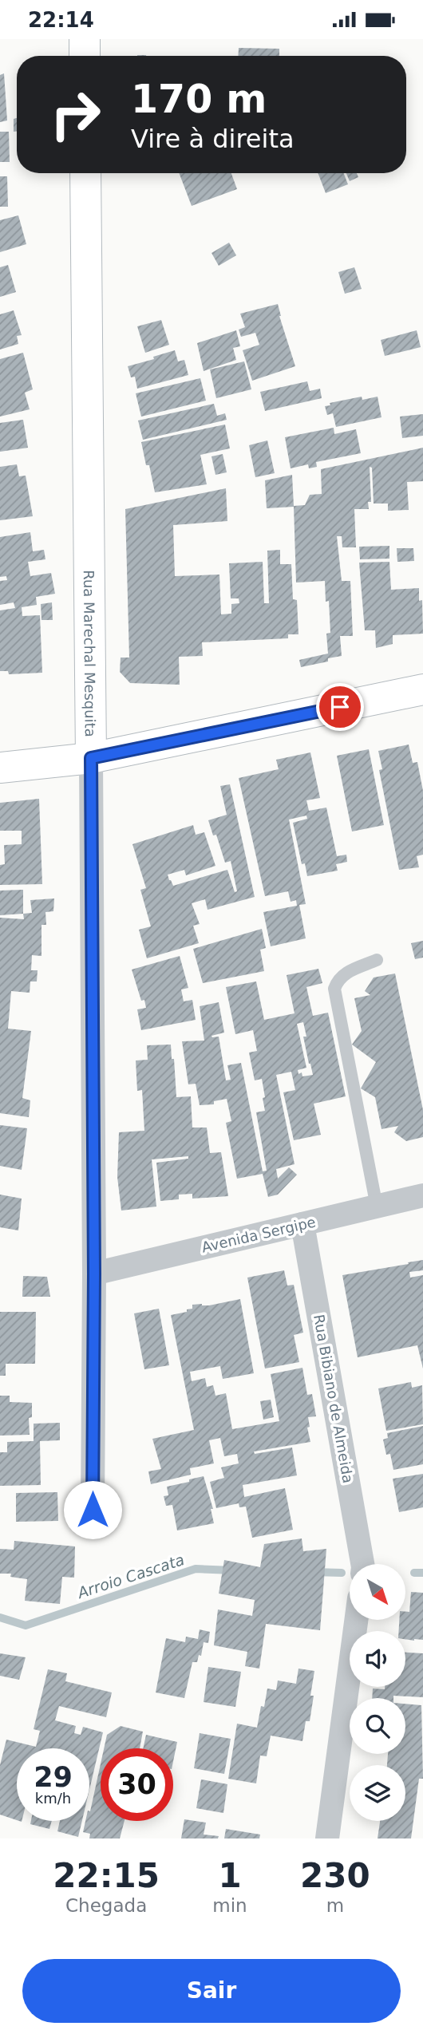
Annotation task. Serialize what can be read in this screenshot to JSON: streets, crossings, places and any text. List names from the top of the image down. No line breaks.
{"streets":{"street":["Rua Marechal Mesquita","Avenida Sergipe","Rua Bibiano de Almeida"]},"crossings":[["Rua Marechal Mesquita","Avenida Sergipe"],["Avenida Sergipe","Rua Bibiano de Almeida"]],"water":["Arroio Cascata"],"north":"bottom right","page":{"status":"22:14","turn":["170 m","Vire à direita"],"speed":"29 km/h","limit":"30","eta":["22:15","Chegada","1","min","230","m"],"buttons":"Sair"}}
